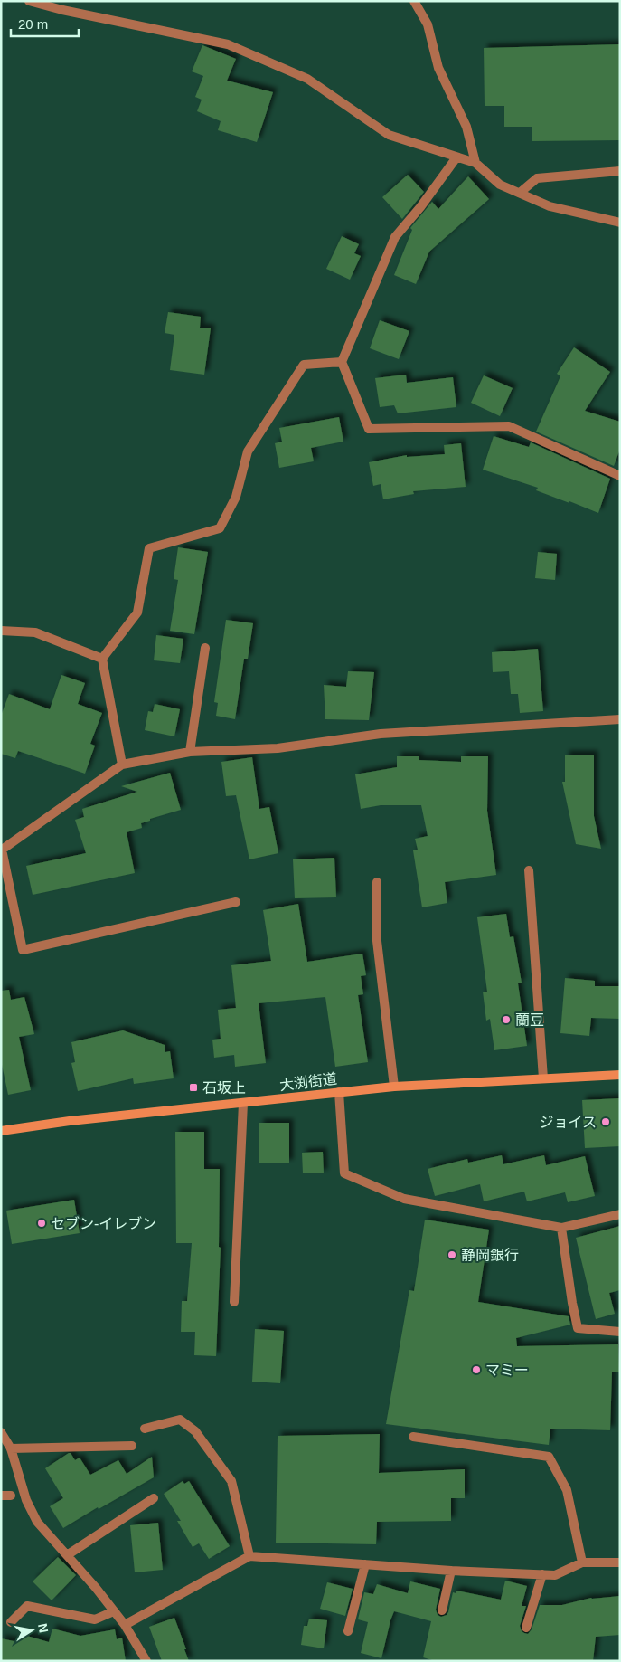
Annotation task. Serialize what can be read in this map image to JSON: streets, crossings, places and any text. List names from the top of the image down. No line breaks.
{"streets":{"street":["大渕街道"]},"places":{"other":["蘭豆","ジョイス","セブン-イレブン","静岡銀行","マミー"],"transit":["石坂上"]},"scale_bar":"20 m","north":"right"}
